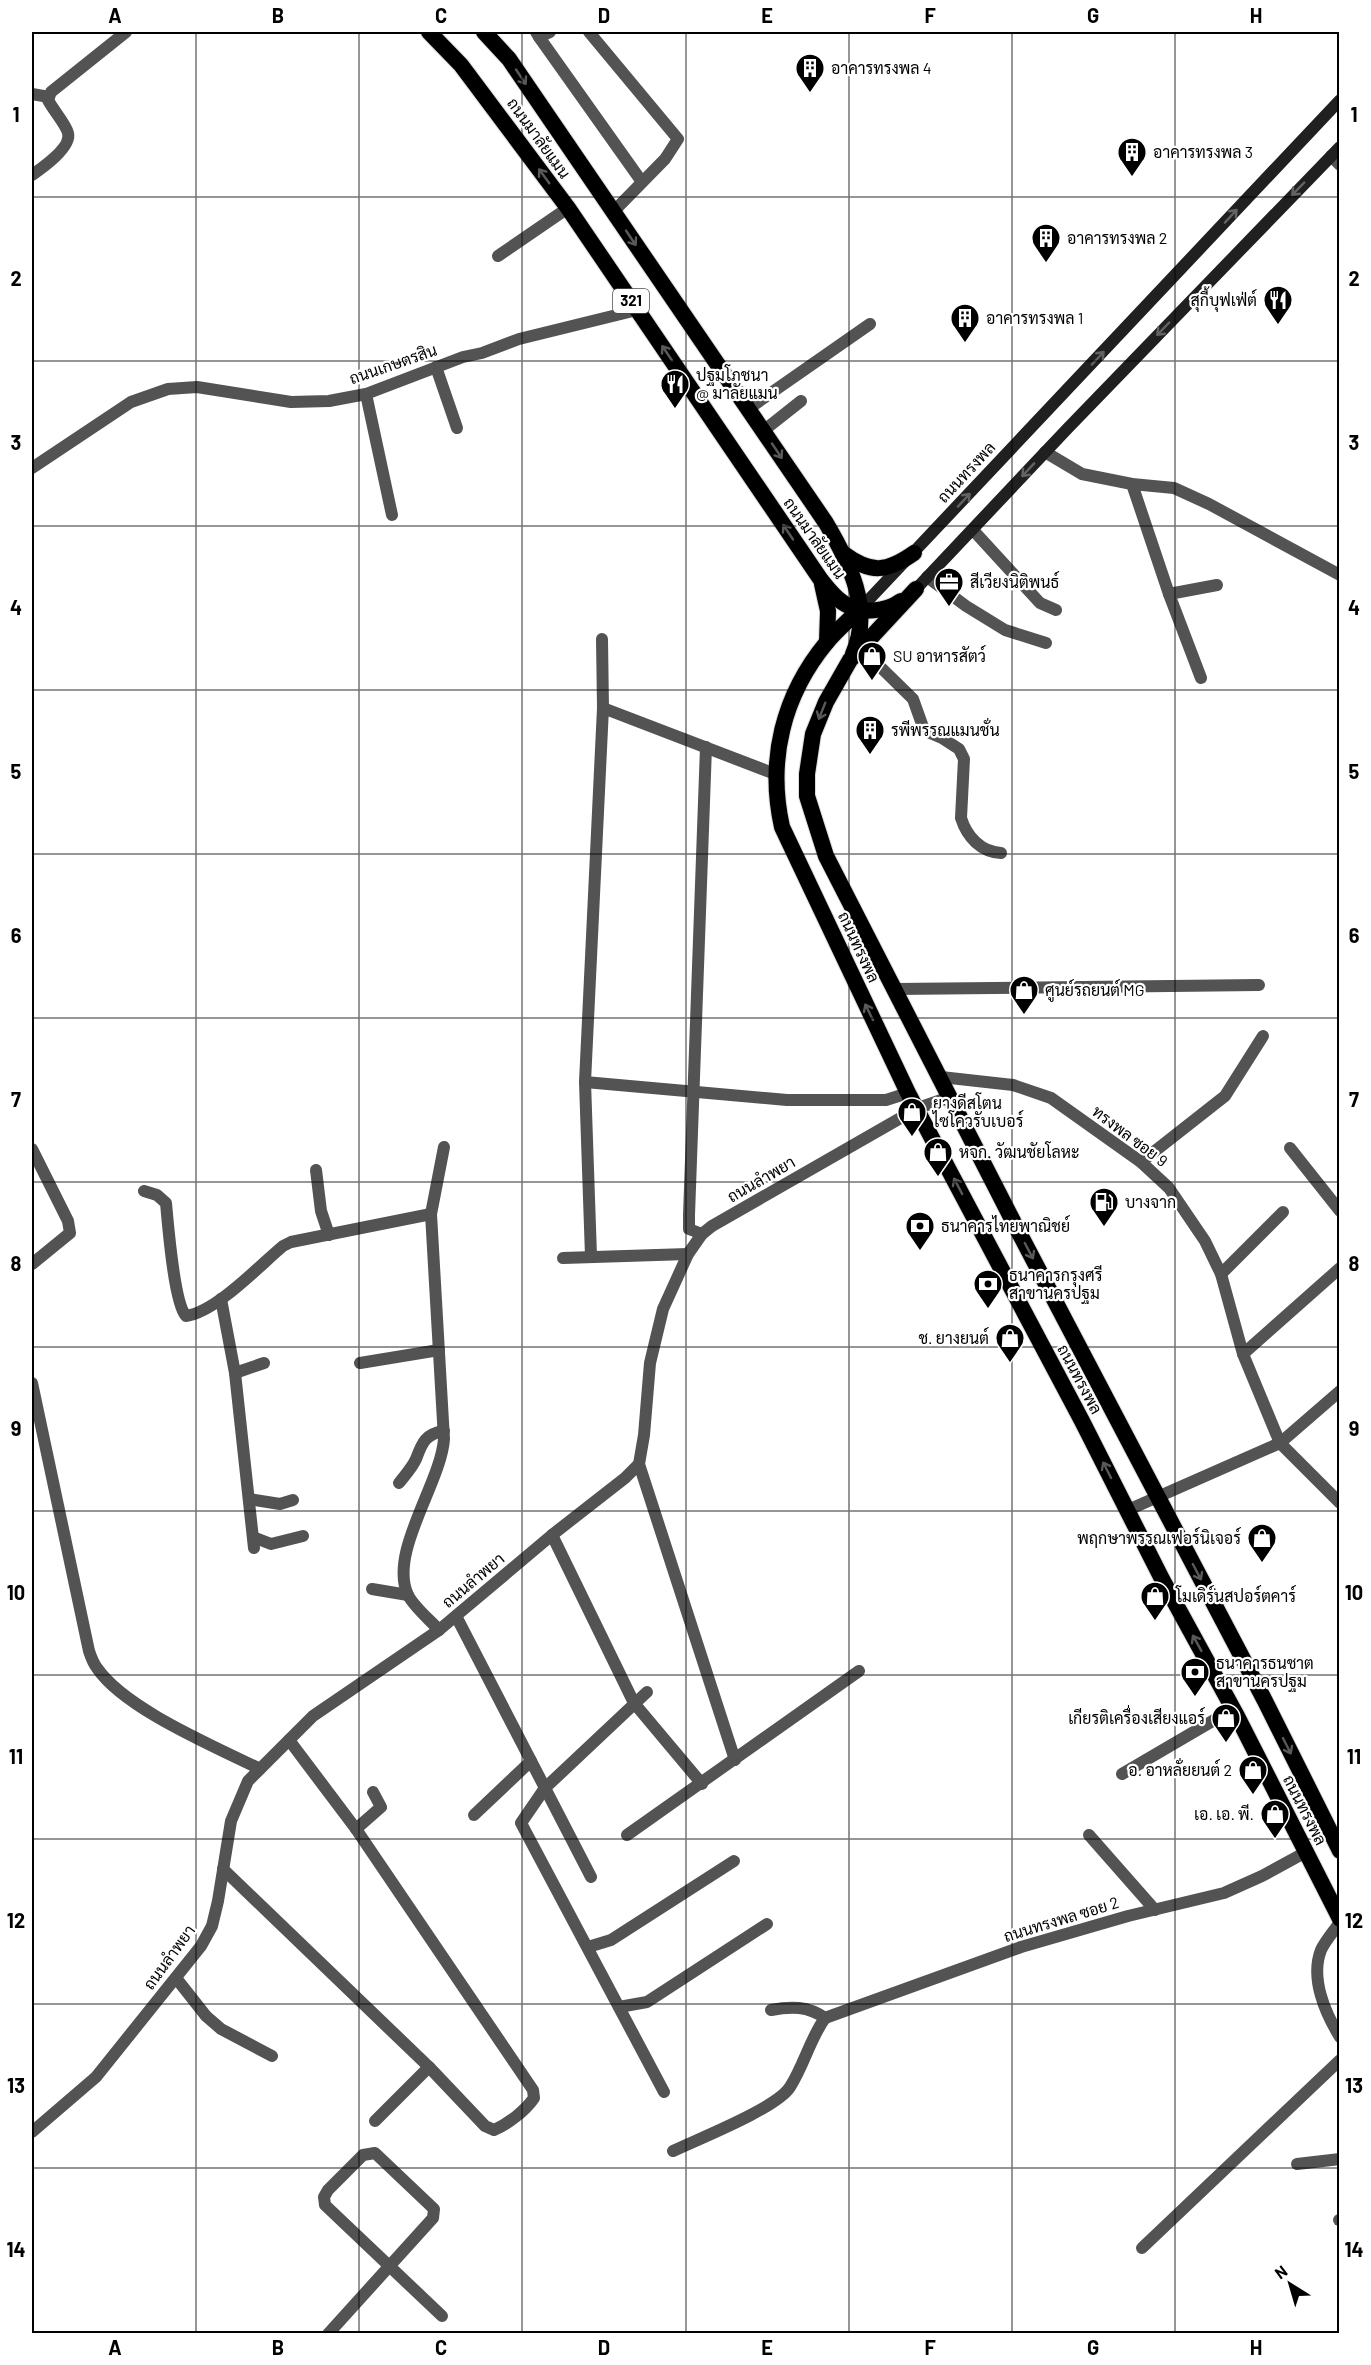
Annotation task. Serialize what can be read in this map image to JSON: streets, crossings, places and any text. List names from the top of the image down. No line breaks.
{"streets":{"highway":["ถนนมาลัยแมน","321","ถนนทรงพล"],"street":["ถนนเกษตรสิน","ทรงพล ซอย 9","ถนนลำพยา","ถนนทรงพล ซอย 2"]},"crossings":[["ถนนมาลัยแมน","ถนนเกษตรสิน"],["ถนนมาลัยแมน","ถนนทรงพล"],["ถนนทรงพล","ทรงพล ซอย 9"],["ถนนทรงพล","ถนนลำพยา"],["ถนนทรงพล","ถนนทรงพล ซอย 2"]],"places":{"building":["อาคารทรงพล 4","อาคารทรงพล 3","อาคารทรงพล 2","อาคารทรงพล 1","รพีพรรณแมนชั่น"],"restaurant":["สุกี้บุฟเฟ่ต์","ปฐมโภชนา @ มาลัยแมน"],"office":["สีเวียงนิติพนธ์"],"shop":["SU อาหารสัตว์","ศูนย์รถยนต์ MG","ยางดีสโตน ไซโควรับเบอร์","หจก. วัฒนชัยโลหะ","ช. ยางยนต์","พฤกษาพรรณเฟอร์นิเจอร์","โมเดิร์นสปอร์ตคาร์","เกียรติเครื่องเสียงแอร์","อ. อาหลั่ยยนต์ 2","เอ. เอ. พี."],"fuel station":["บางจาก"],"bank":["ธนาคารไทยพาณิชย์","ธนาคารกรุงศรี สาขานครปฐม","ธนาคารธนชาต สาขานครปฐม"]},"north":"top left","grid":{"columns":["A","B","C","D","E","F","G","H"],"rows":["1","2","3","4","5","6","7","8","9","10","11","12","13","14"]}}
